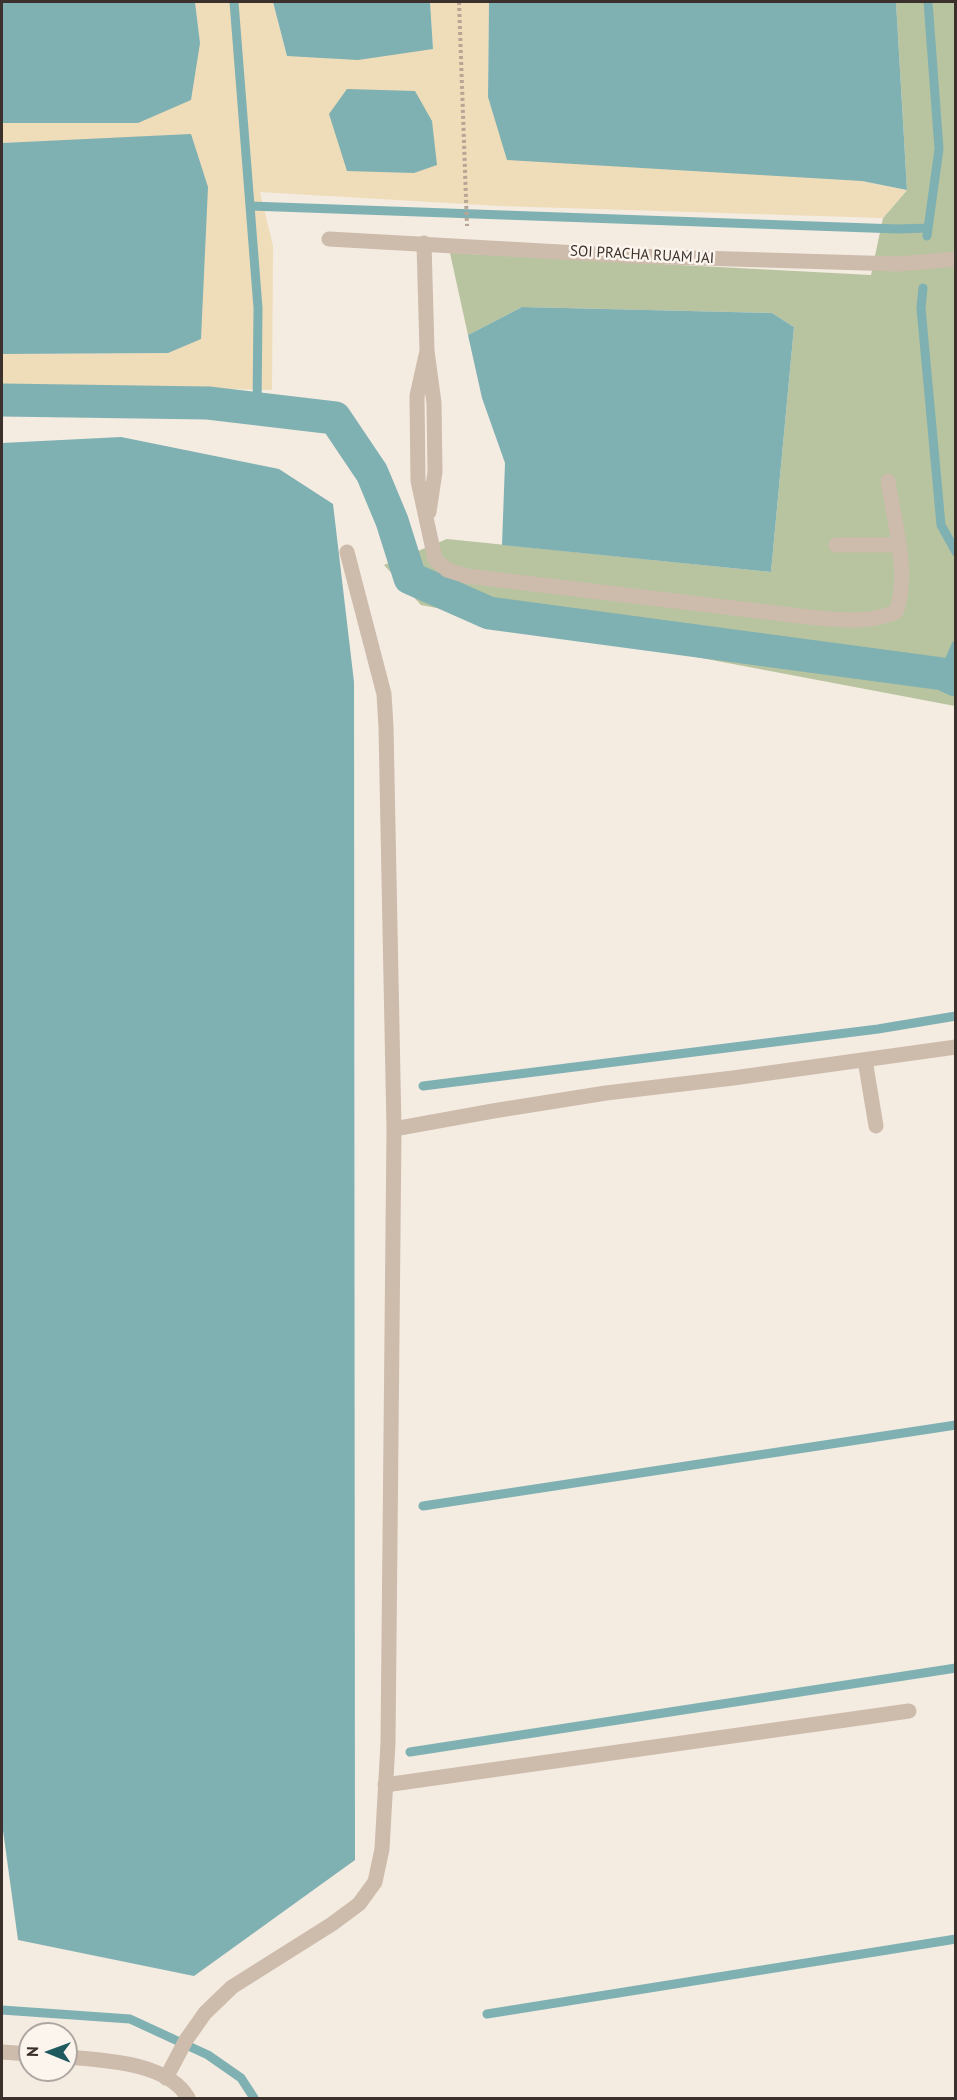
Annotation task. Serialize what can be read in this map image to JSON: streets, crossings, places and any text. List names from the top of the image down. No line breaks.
{"streets":{"street":["SOI PRACHA RUAM JAI"]},"north":"left"}
